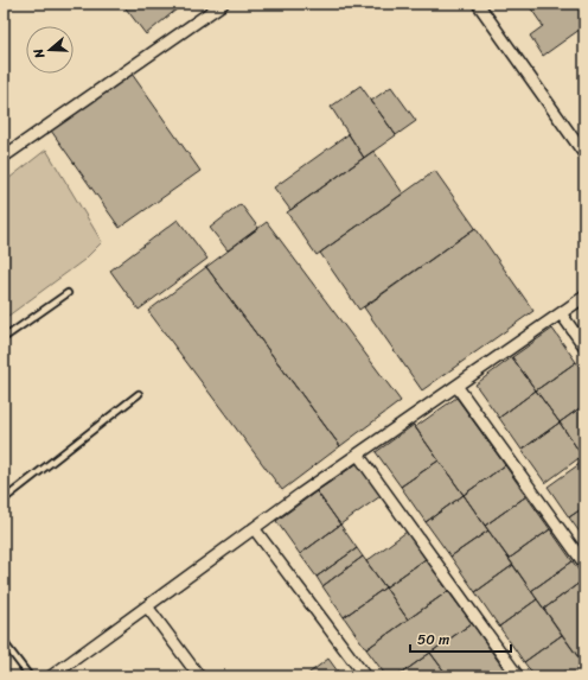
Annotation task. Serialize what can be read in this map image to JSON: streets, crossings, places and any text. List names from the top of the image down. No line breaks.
{"scale_bar":"50 m","north":"left"}
